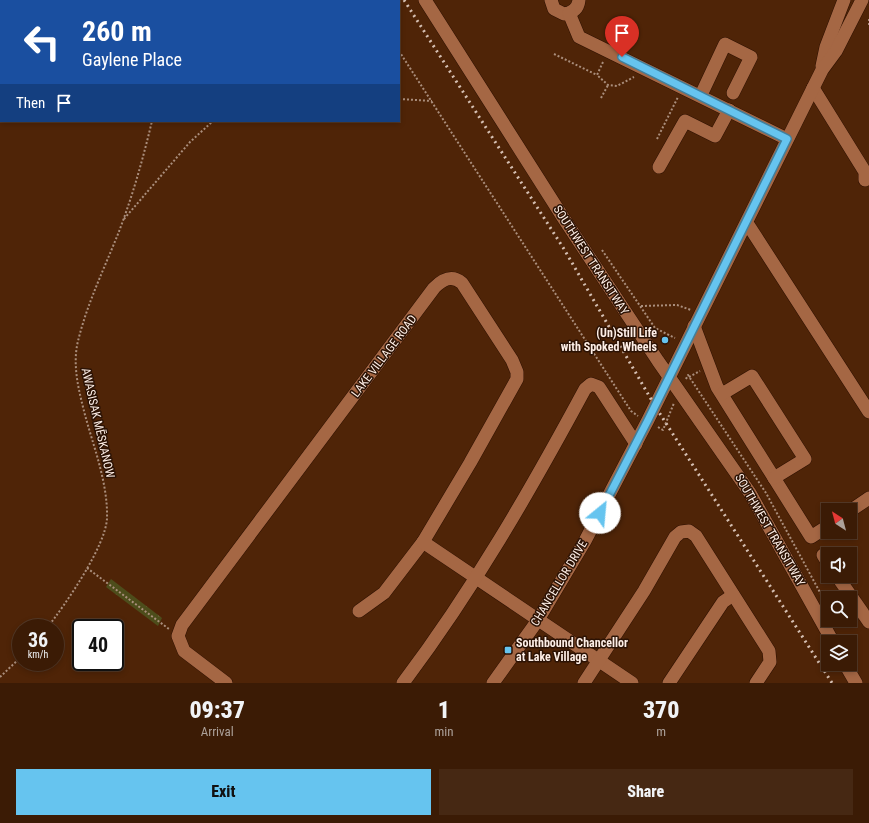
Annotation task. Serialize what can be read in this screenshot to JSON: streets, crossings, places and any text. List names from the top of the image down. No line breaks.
{"streets":{"street":["SOUTHWEST TRANSITWAY","LAKE VILLAGE ROAD","CHANCELLOR DRIVE"],"path":["AWASISAK MĒSKANOW"]},"crossings":[["SOUTHWEST TRANSITWAY","CHANCELLOR DRIVE"]],"places":{"other":["(Un)Still Life with Spoked Wheels"],"transit":["Southbound Chancellor at Lake Village"]},"north":"top left","page":{"turn":["260 m","Gaylene Place"],"then":"Then","speed":"36 km/h","limit":"40","eta":["09:37","Arrival","1","min","370","m"],"buttons":["Exit","Share"]}}
